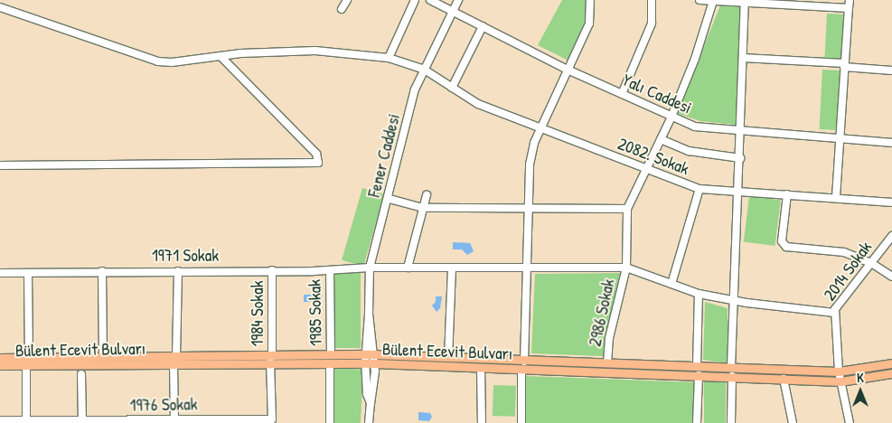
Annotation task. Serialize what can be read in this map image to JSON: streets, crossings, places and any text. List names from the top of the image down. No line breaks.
{"streets":{"main road":["Bülent Ecevit Bulvarı"],"street":["Yalı Caddesi","Fener Caddesi","2082. Sokak","1971 Sokak","2014 Sokak","1985 Sokak","2986 Sokak","1984 Sokak","1976 Sokak"]},"crossings":[["Yalı Caddesi","Fener Caddesi"],["Fener Caddesi","2082. Sokak"],["Fener Caddesi","1971 Sokak"],["Fener Caddesi","Bülent Ecevit Bulvarı"],["1971 Sokak","1985 Sokak"],["1971 Sokak","2986 Sokak"],["1971 Sokak","1984 Sokak"],["2014 Sokak","2986 Sokak"],["2014 Sokak","Bülent Ecevit Bulvarı"],["1985 Sokak","Bülent Ecevit Bulvarı"],["2986 Sokak","Bülent Ecevit Bulvarı"],["1984 Sokak","Bülent Ecevit Bulvarı"],["1984 Sokak","1976 Sokak"],["Bülent Ecevit Bulvarı","1976 Sokak"]],"north":"top"}
